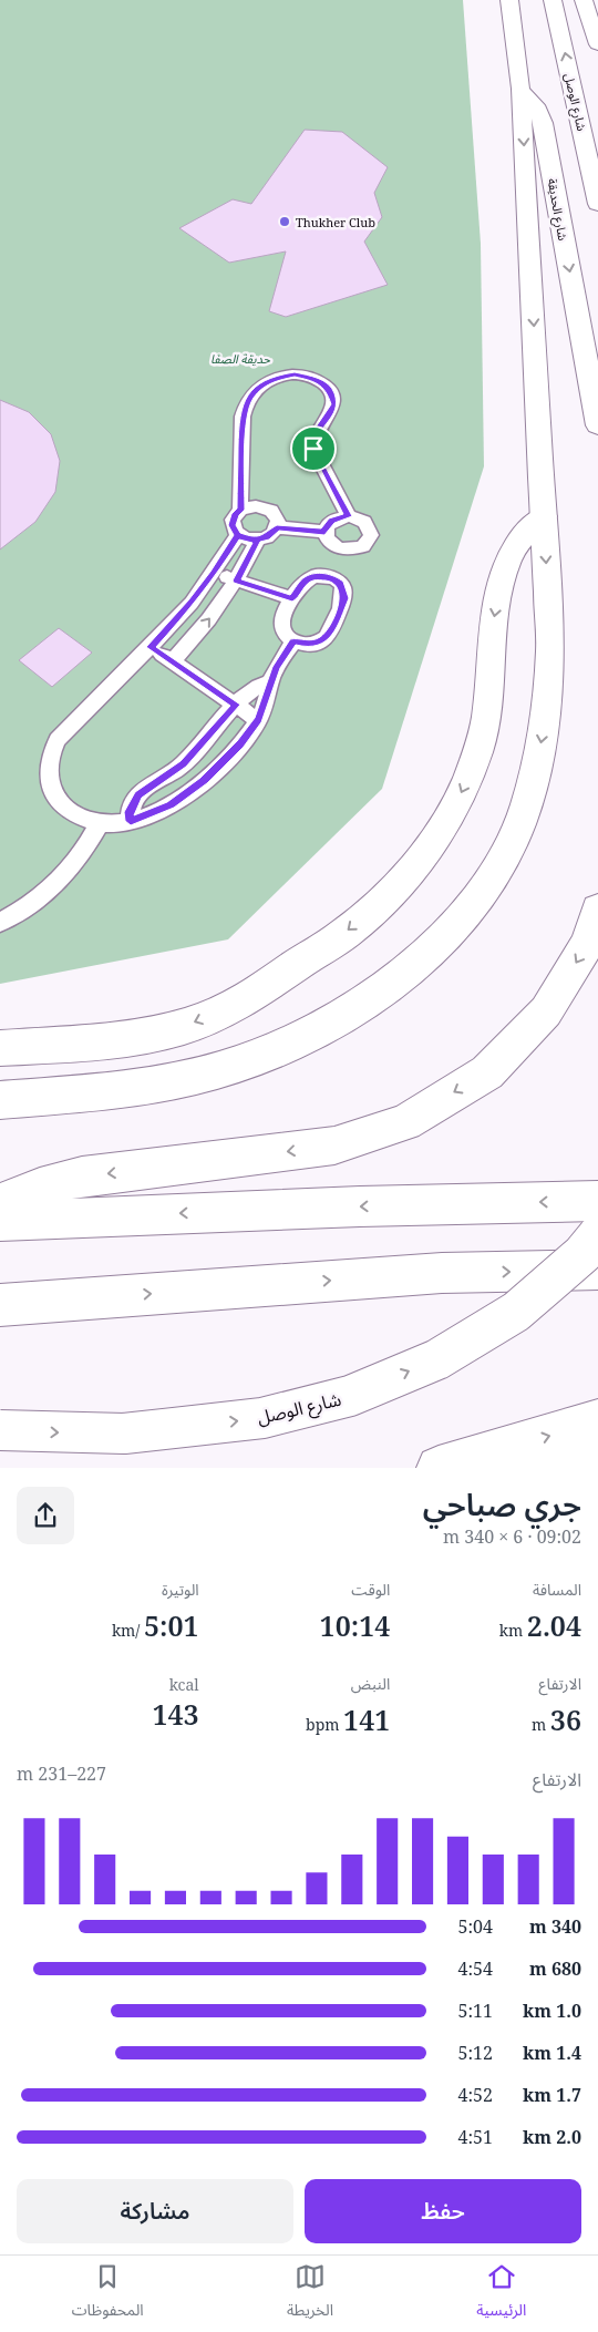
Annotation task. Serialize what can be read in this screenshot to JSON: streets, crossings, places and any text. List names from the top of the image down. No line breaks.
{"streets":{"main road":["شارع الوصل","شارع الحديقة"]},"parks":["حديقة الصفا"],"places":["Thukher Club"],"page":{"heading":["جري صباحي","09:02 · 6 × 340 m"],"stats":[["المسافة","2.04 km"],["الوقت","10:14"],["الوتيرة","5:01 /km"],["الارتفاع","36 m"],["النبض","141 bpm"],["kcal","143"]],"chart":["الارتفاع","227–231 m"],"list":[{"name":"340 m","note":"5:04"},{"name":"680 m","note":"4:54"},{"name":"1.0 km","note":"5:11"},{"name":"1.4 km","note":"5:12"},{"name":"1.7 km","note":"4:52"},{"name":"2.0 km","note":"4:51"}],"buttons":["حفظ","مشاركة"],"tabs":["الرئيسية","الخريطة","المحفوظات"]}}
